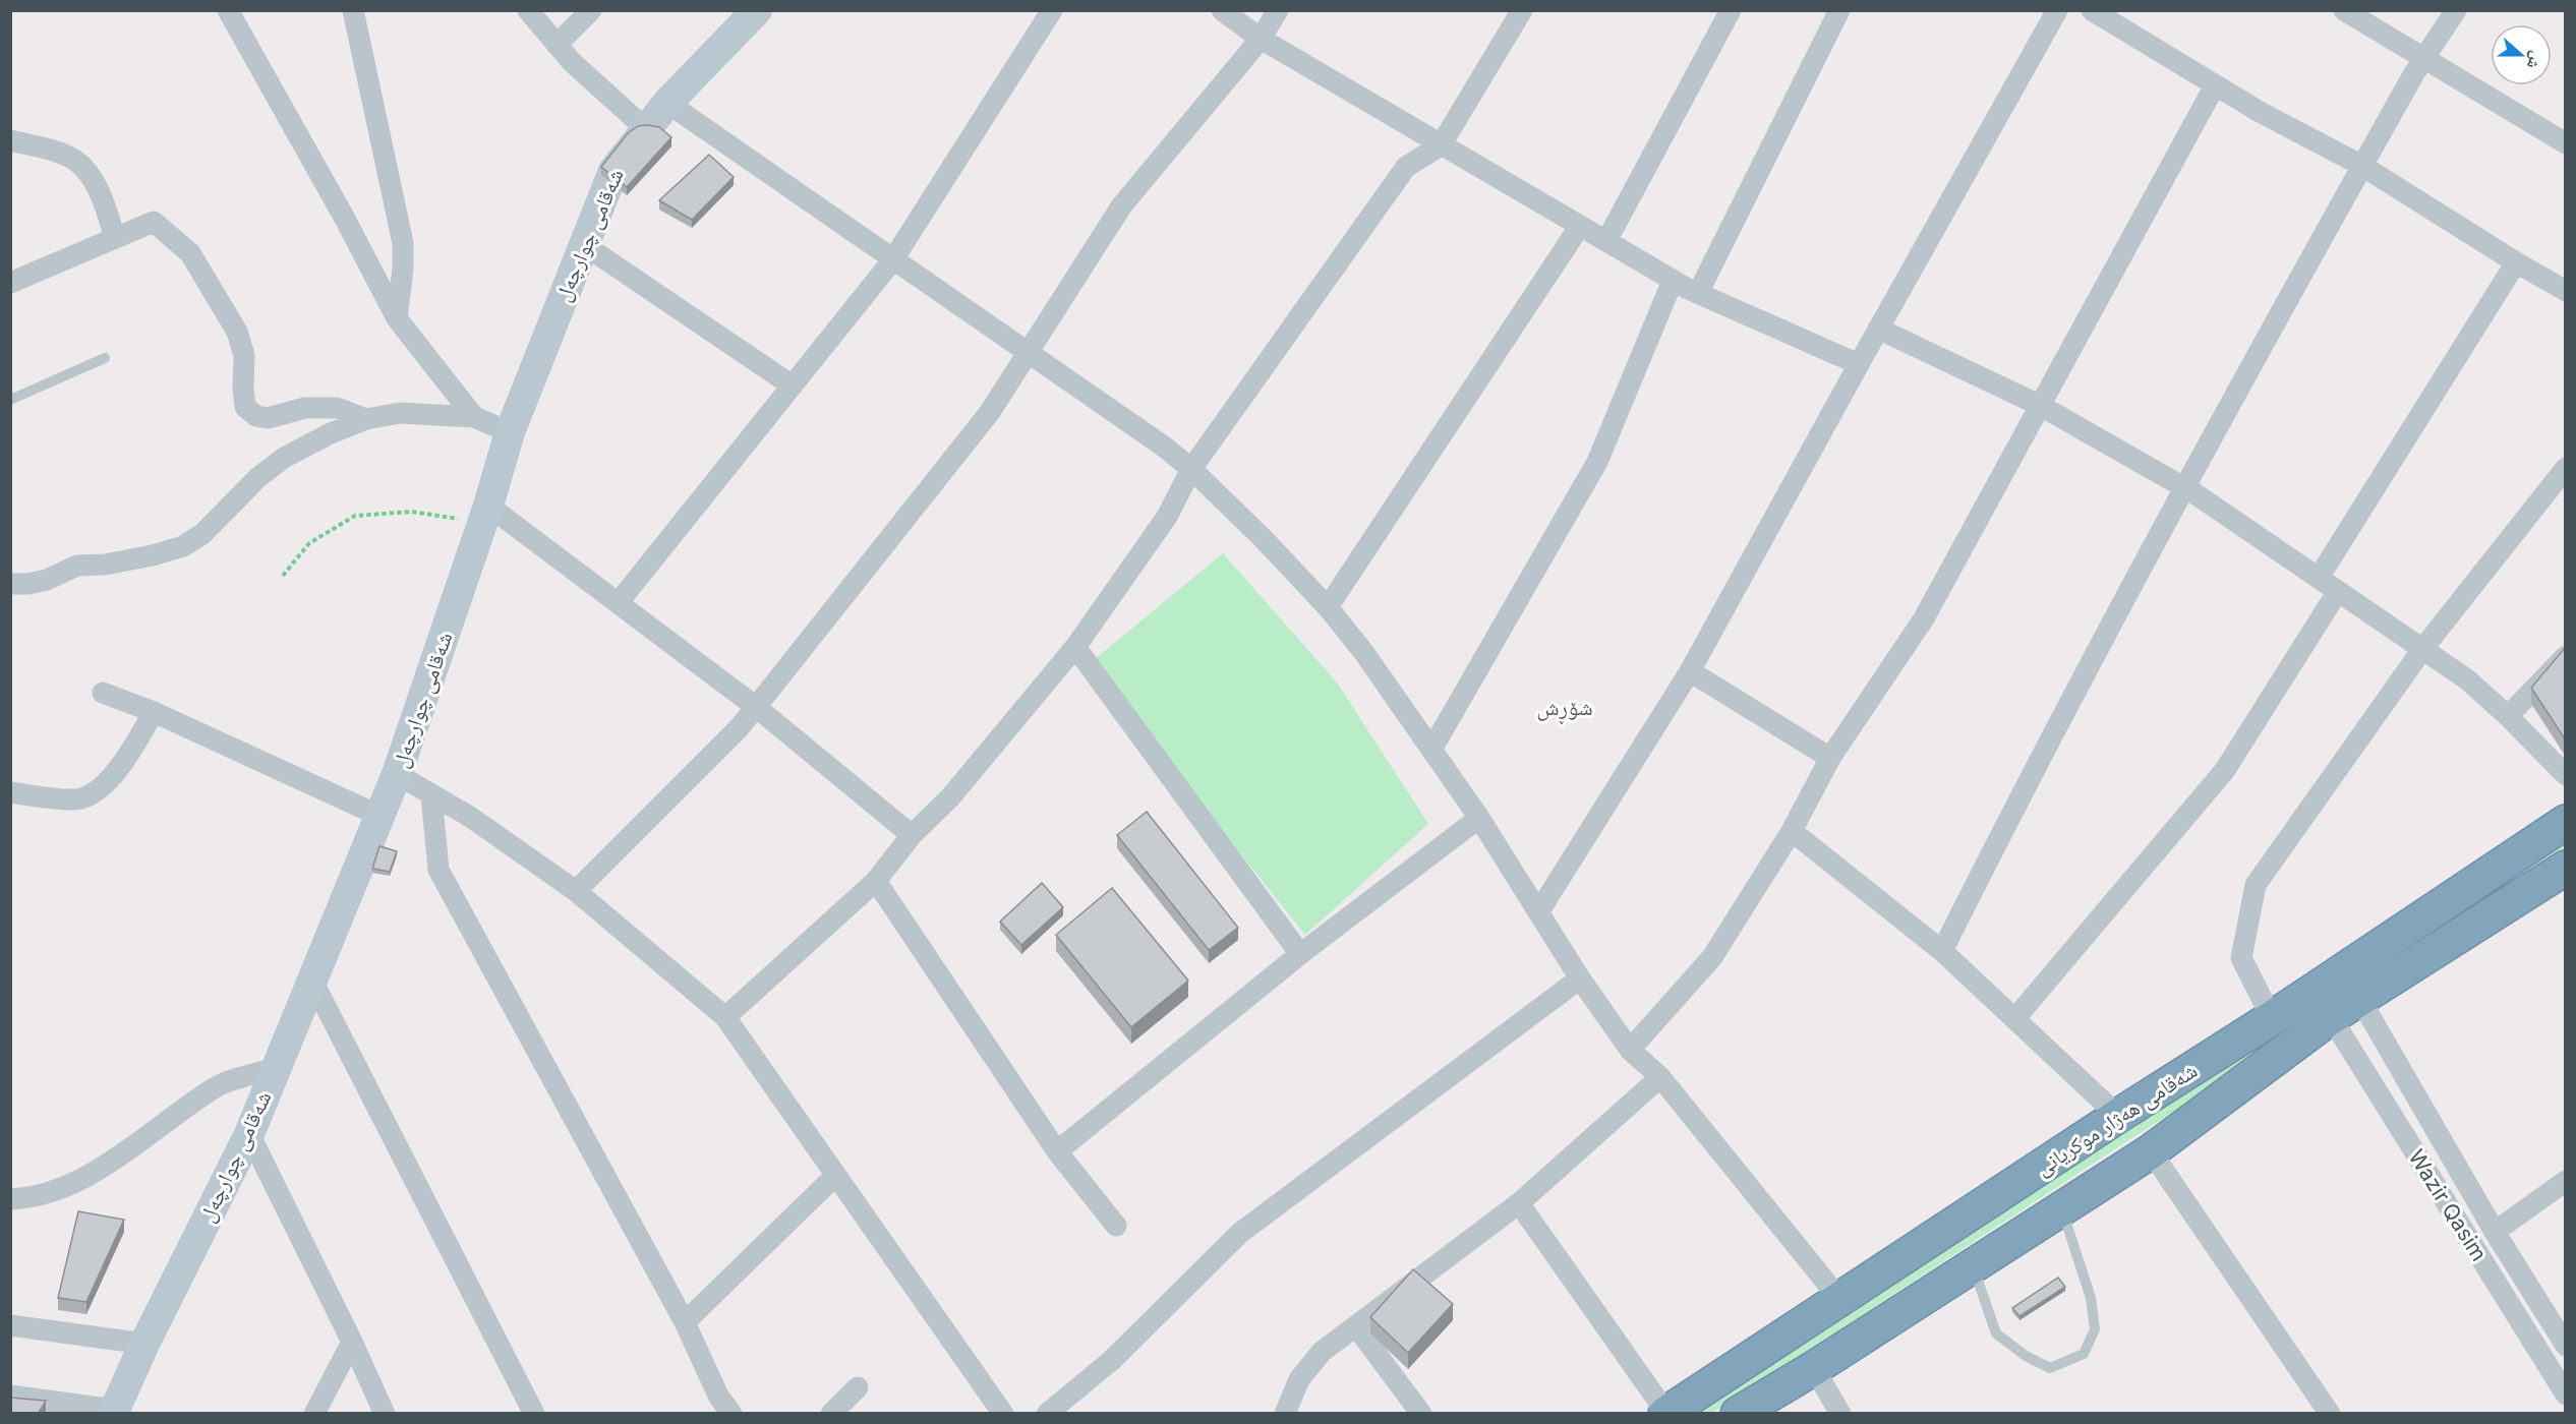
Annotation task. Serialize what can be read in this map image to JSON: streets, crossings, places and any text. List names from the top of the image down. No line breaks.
{"streets":{"highway":["شەقامی ھەژار موکریانی"],"main road":["شەقامی چوارچەل"],"street":["Wazir Qasim"]},"crossings":[["شەقامی ھەژار موکریانی","Wazir Qasim"]],"districts":["شۆڕش"],"north":"right"}
